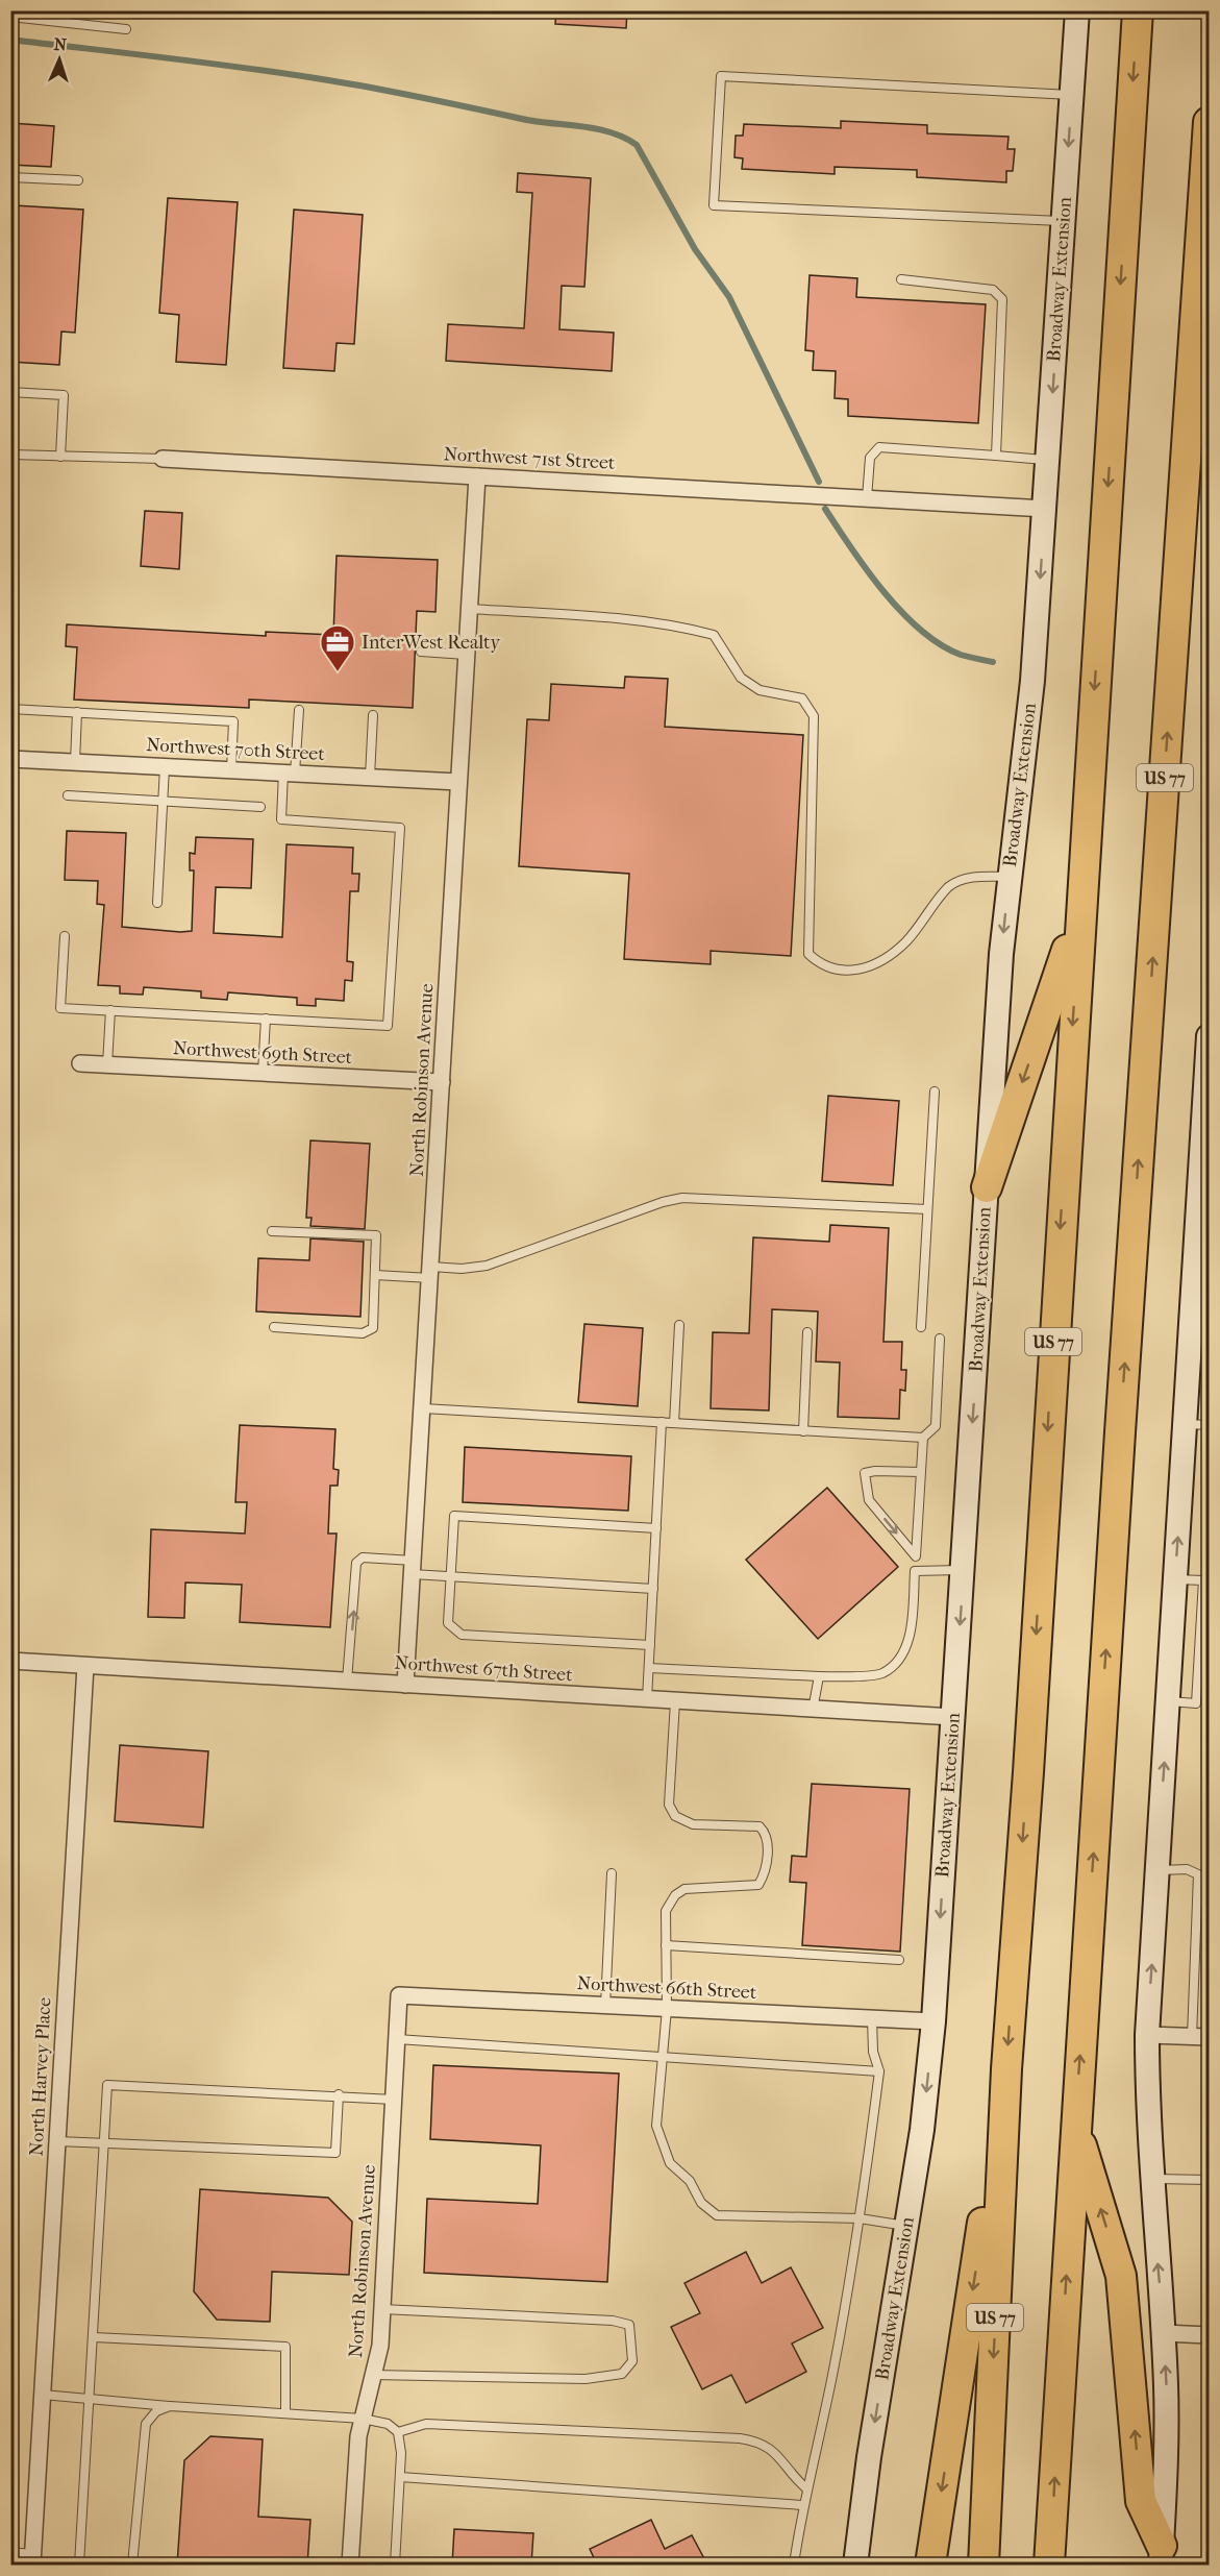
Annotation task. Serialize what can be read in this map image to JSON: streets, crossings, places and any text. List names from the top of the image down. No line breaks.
{"streets":{"highway":["US 77"],"main road":["Broadway Extension"],"street":["Northwest 71st Street","Northwest 70th Street","Northwest 69th Street","North Robinson Avenue","Northwest 67th Street","Northwest 66th Street","North Harvey Place"]},"crossings":[["Broadway Extension","Northwest 71st Street"],["Broadway Extension","Northwest 67th Street"],["Broadway Extension","Northwest 66th Street"],["Northwest 71st Street","North Robinson Avenue"],["Northwest 70th Street","North Robinson Avenue"],["Northwest 69th Street","North Robinson Avenue"],["North Robinson Avenue","Northwest 67th Street"],["North Robinson Avenue","Northwest 66th Street"],["Northwest 67th Street","North Harvey Place"]],"one_way":["Broadway Extension"],"places":{"office":["InterWest Realty"]},"north":"top"}
